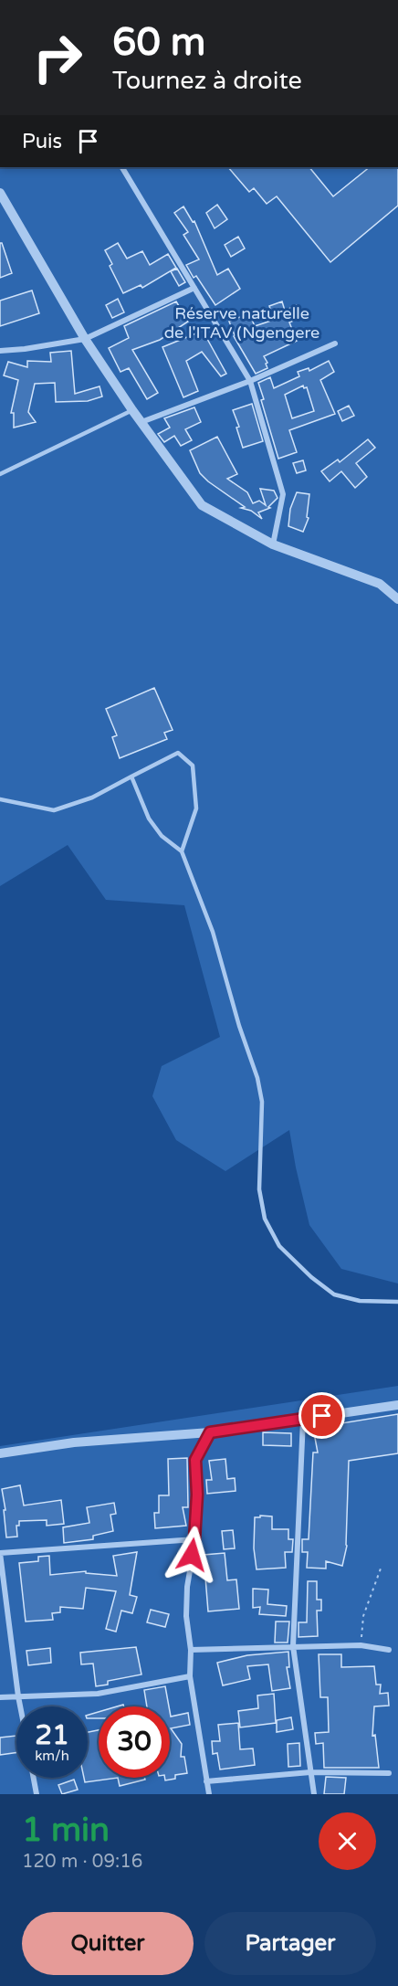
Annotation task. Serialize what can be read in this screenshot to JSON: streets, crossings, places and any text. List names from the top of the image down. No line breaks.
{"parks":["Réserve naturelle de l'ITAV (Ngengere"],"page":{"turn":["60 m","Tournez à droite"],"then":"Puis","speed":"21 km/h","limit":"30","heading":["1 min","120 m · 09:16"],"buttons":["Quitter","Partager"]}}
